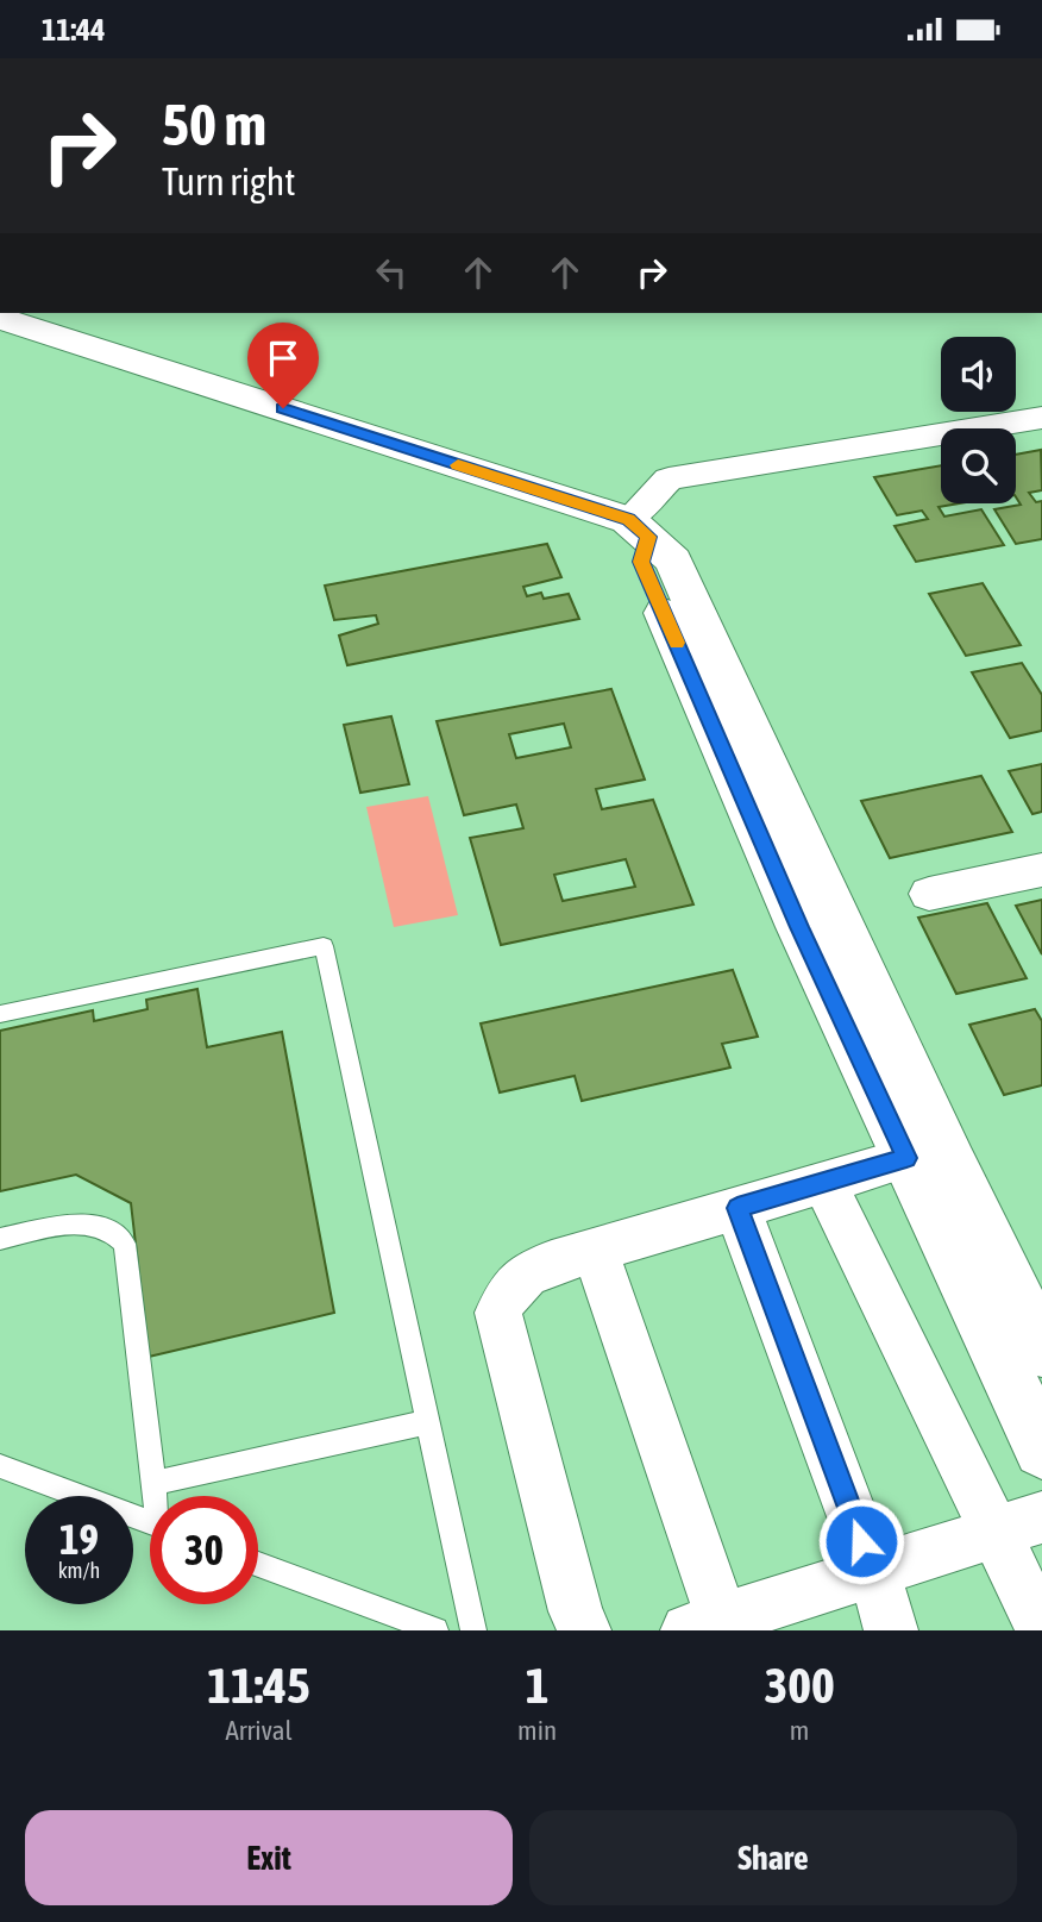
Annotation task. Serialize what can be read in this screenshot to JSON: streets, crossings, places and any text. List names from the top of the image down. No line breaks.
{"page":{"status":"11:44","turn":["50 m","Turn right"],"speed":"19 km/h","limit":"30","eta":["11:45","Arrival","1","min","300","m"],"buttons":["Exit","Share"]}}
